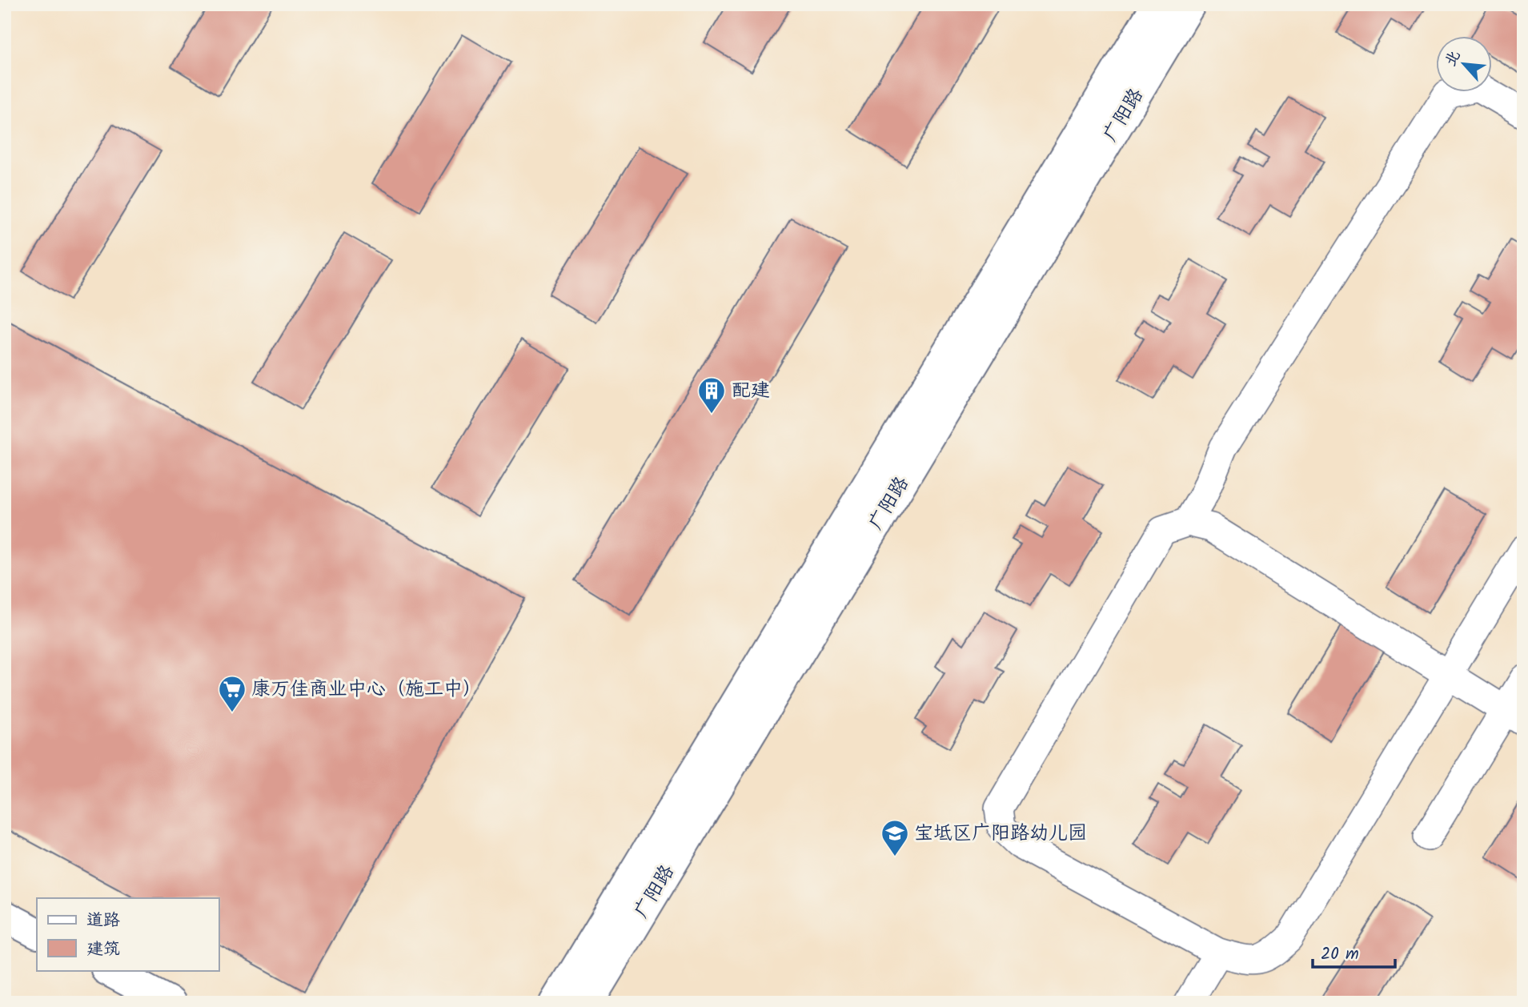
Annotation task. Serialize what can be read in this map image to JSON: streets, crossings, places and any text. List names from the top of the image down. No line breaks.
{"streets":{"street":["广阳路"]},"places":{"building":["配建"],"supermarket":["康万佳商业中心（施工中）"],"school or university":["宝坻区广阳路幼儿园"]},"legend":["道路","建筑"],"scale_bar":"20 m","north":"top left"}
